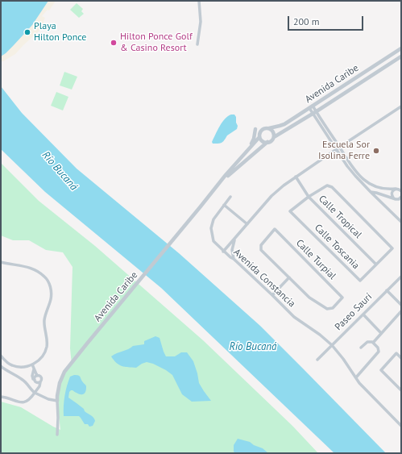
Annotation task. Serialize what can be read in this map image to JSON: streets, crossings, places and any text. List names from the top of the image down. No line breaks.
{"streets":{"street":["Avenida Caribe","Calle Tropical","Calle Toscania","Calle Turpial","Avenida Constancia","Paseo Saurí"]},"crossings":[["Calle Tropical","Calle Toscania"],["Calle Tropical","Avenida Constancia"],["Avenida Constancia","Paseo Saurí"]],"water":["Río Bucaná"],"places":["Playa Hilton Ponce","Hilton Ponce Golf & Casino Resort","Escuela Sor Isolina Ferre"],"scale_bar":"200 m"}
